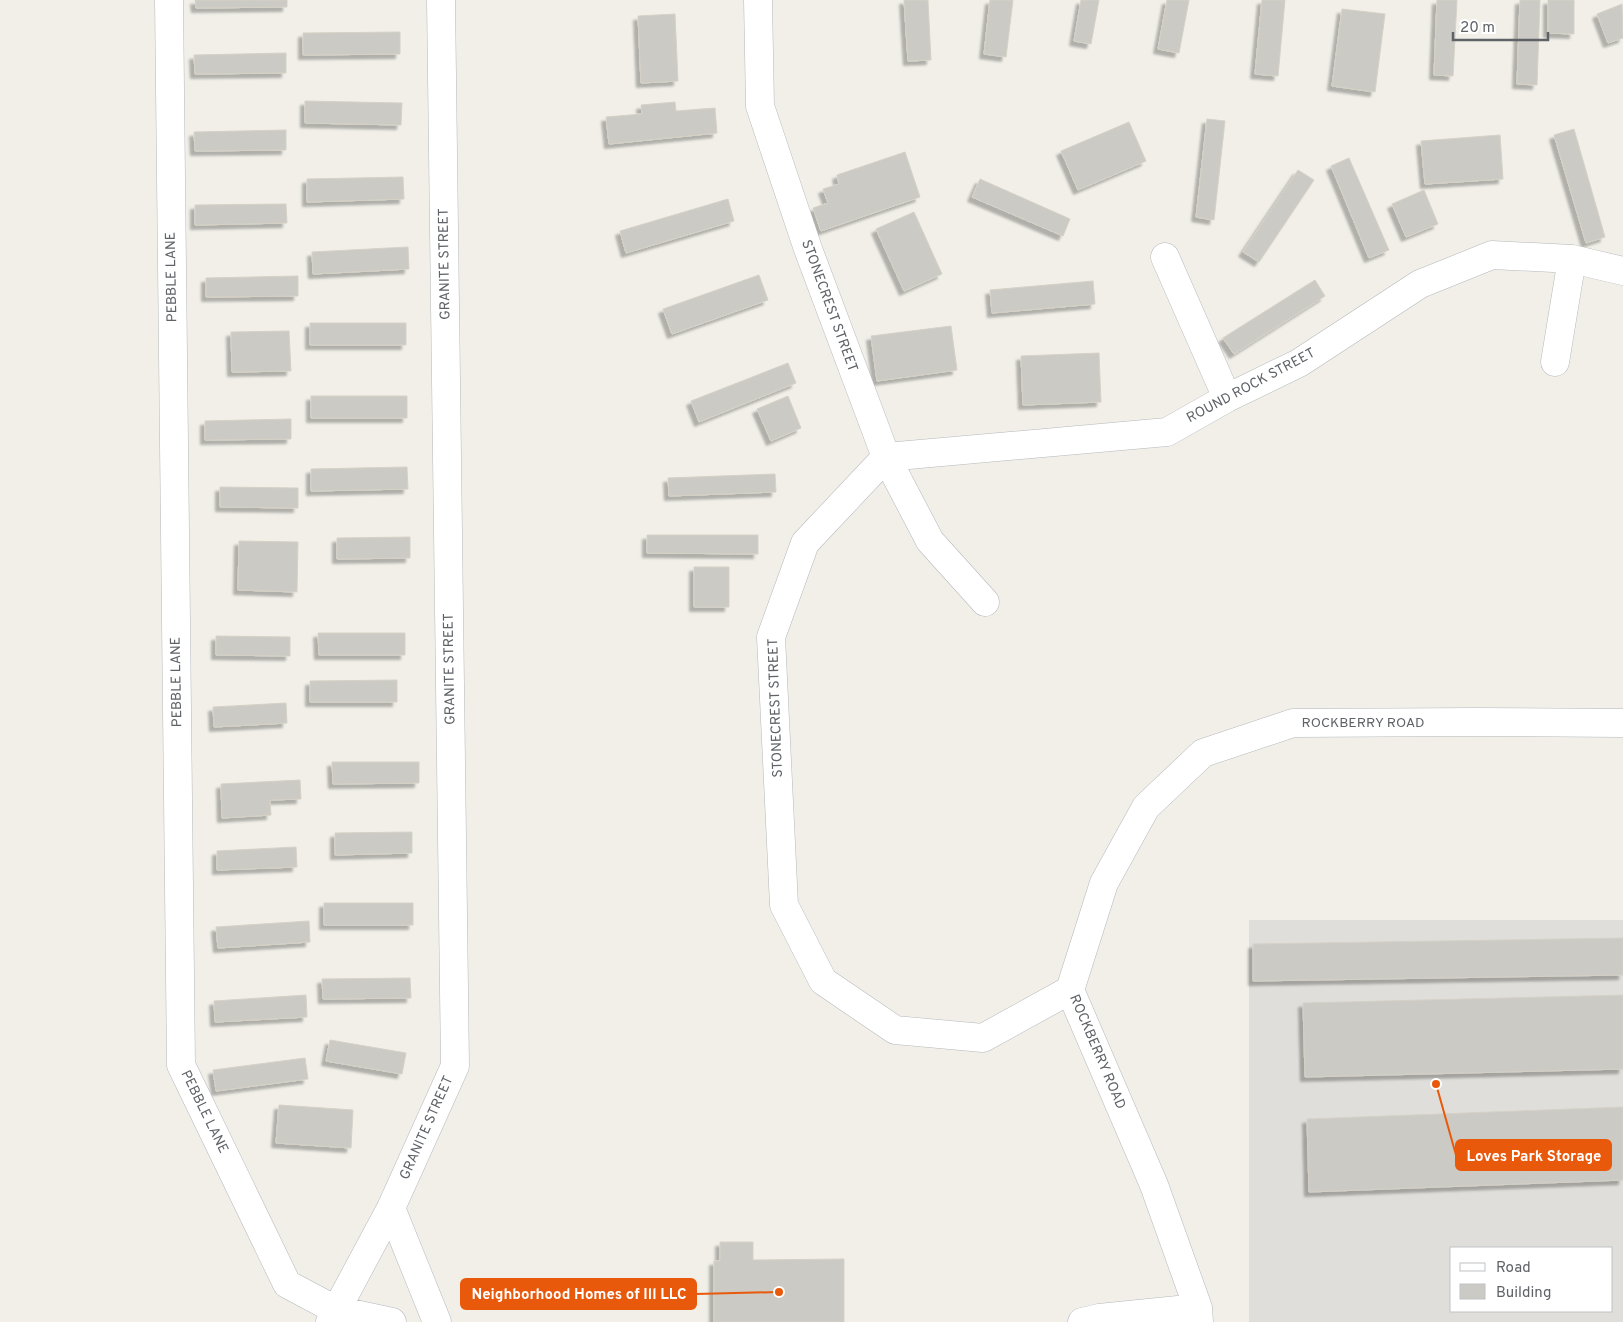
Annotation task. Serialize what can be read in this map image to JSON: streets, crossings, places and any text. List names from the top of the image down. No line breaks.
{"streets":{"street":["GRANITE STREET","PEBBLE LANE","STONECREST STREET","ROUND ROCK STREET","ROCKBERRY ROAD"]},"crossings":[["GRANITE STREET","PEBBLE LANE"],["STONECREST STREET","ROUND ROCK STREET"],["STONECREST STREET","ROCKBERRY ROAD"]],"places":["Loves Park Storage","Neighborhood Homes of Ill LLC"],"legend":["Road","Building"],"scale_bar":"20 m"}
